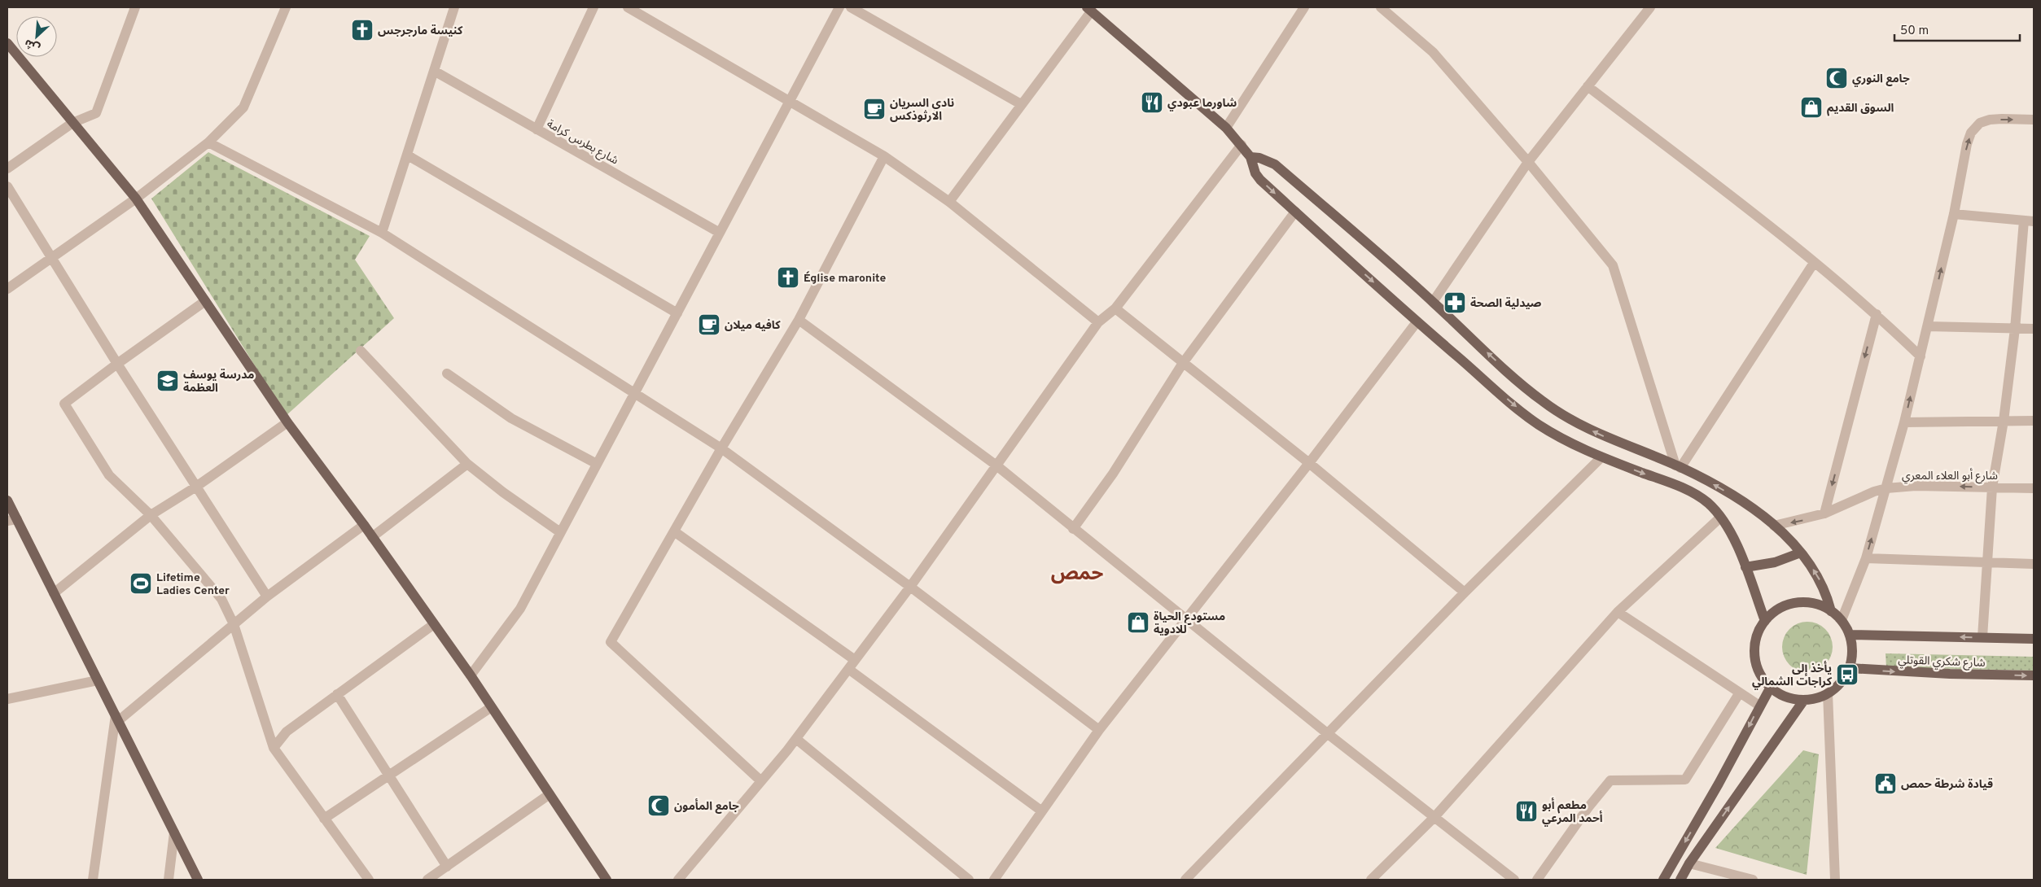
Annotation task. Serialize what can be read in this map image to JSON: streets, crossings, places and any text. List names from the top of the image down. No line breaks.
{"streets":{"main road":["شارع شكري القوتلي"],"street":["شارع بطرس كرامة","شارع أبو العلاء المعري"]},"districts":["حمص"],"places":{"church":["كنيسة مارجرجس","Église maronite"],"mosque":["جامع النوري","جامع المأمون"],"restaurant":["شاورما عبودي","مطعم أبو أحمد المرعي"],"shop":["السوق القديم","مستودع الحياة للادوية"],"cafe":["نادي السريان الارثوذكس","كافيه ميلان"],"pharmacy":["صيدلية الصحة"],"school or university":["مدرسة يوسف العظمة"],"sports":["Lifetime Ladies Center"],"bus stop":["يأخذ إلى كراجات الشمالي"],"public building":["قيادة شرطة حمص"]},"scale_bar":"50 m","north":"bottom left"}
